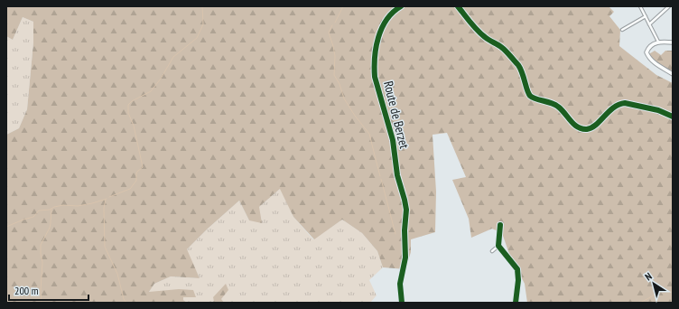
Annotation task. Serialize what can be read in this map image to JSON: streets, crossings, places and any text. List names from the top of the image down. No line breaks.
{"streets":{"street":["Route de Berzet"]},"scale_bar":"200 m","north":"top left"}
